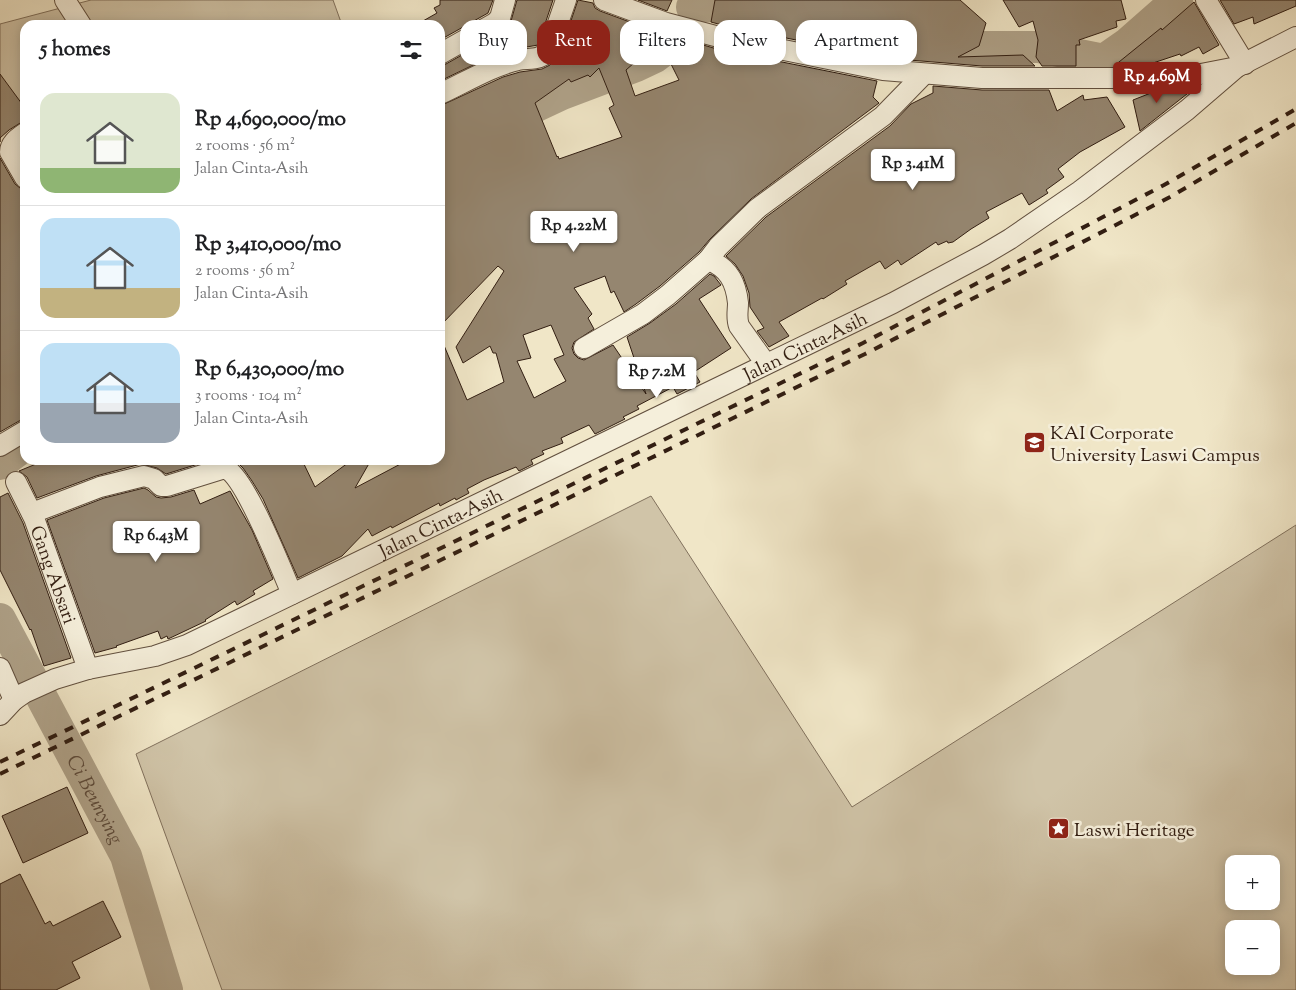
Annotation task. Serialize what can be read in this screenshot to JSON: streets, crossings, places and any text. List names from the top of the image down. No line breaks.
{"streets":{"street":["Jalan Cinta-Asih","Gang Absari"]},"crossings":[["Jalan Cinta-Asih","Gang Absari"]],"water":["Ci Beunying"],"places":{"school or university":["KAI Corporate University Laswi Campus"],"place":["Laswi Heritage"]},"page":{"chip":["Buy","Rent","Filters","New","Apartment"],"heading":"5 homes","price":["Rp 4.69M","Rp 3.41M","Rp 4.22M","Rp 7.2M","Rp 6.43M"],"list":[{"name":"Rp 4,690,000/mo","note":"2 rooms · 56 m² · Jalan Cinta-Asih"},{"name":"Rp 3,410,000/mo","note":"2 rooms · 56 m² · Jalan Cinta-Asih"},{"name":"Rp 6,430,000/mo","note":"3 rooms · 104 m² · Jalan Cinta-Asih"}],"map_buttons":["+","−"]}}
